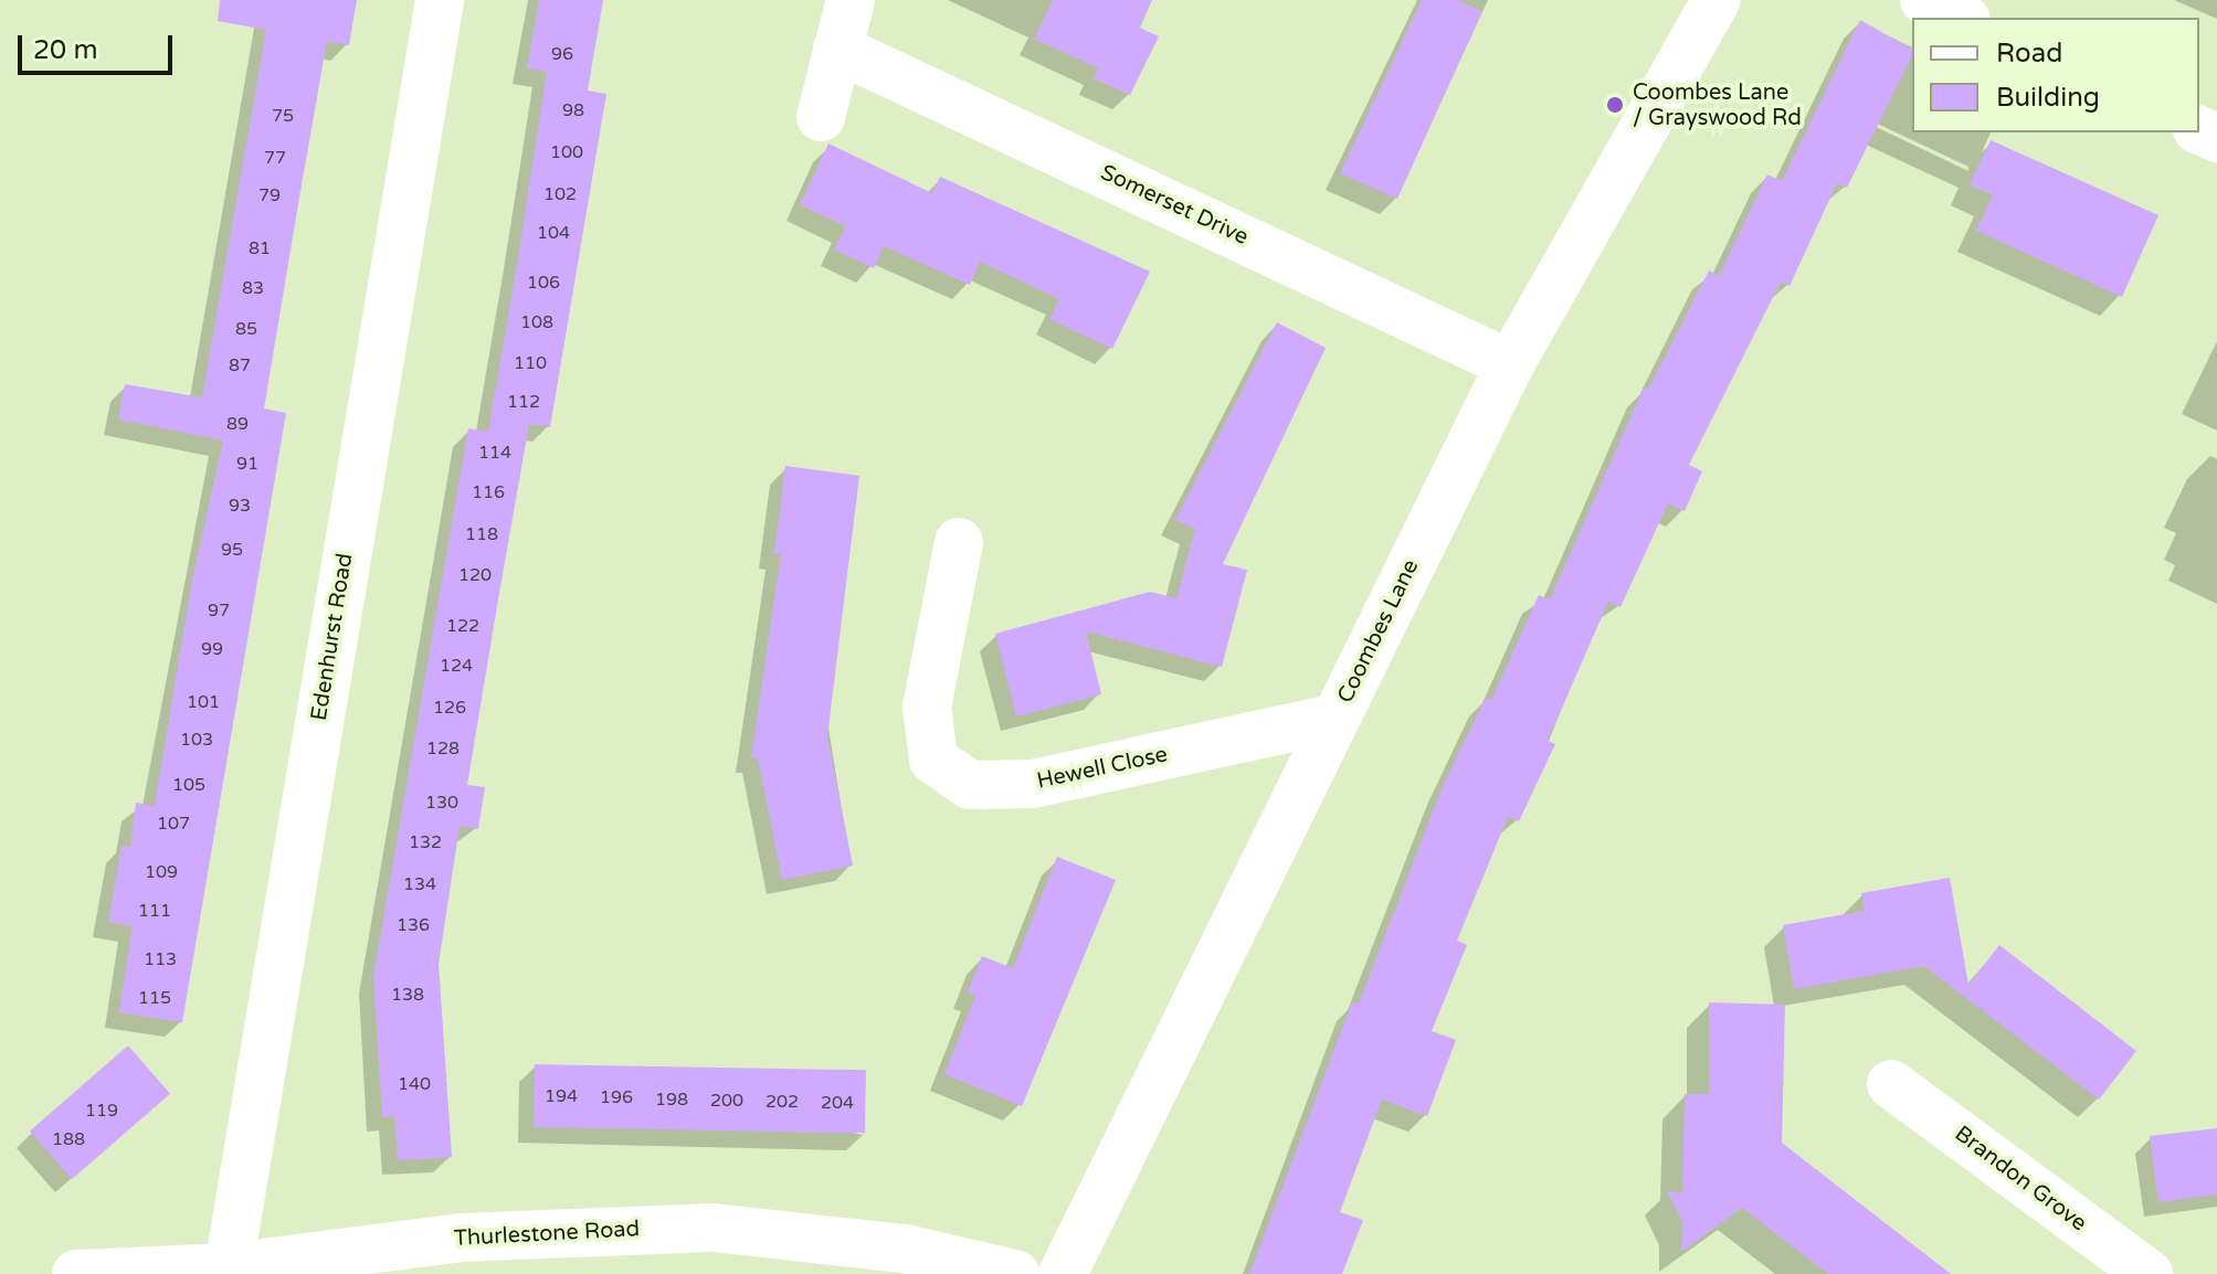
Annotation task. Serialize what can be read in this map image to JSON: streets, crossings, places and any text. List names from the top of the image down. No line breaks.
{"streets":{"street":["Somerset Drive","Coombes Lane","Edenhurst Road","Hewell Close","Brandon Grove","Thurlestone Road"]},"crossings":[["Somerset Drive","Coombes Lane"],["Coombes Lane","Hewell Close"],["Edenhurst Road","Thurlestone Road"]],"places":["Coombes Lane / Grayswood Rd"],"house_numbers":["96","98","75","100","77","102","79","104","81","106","83","108","85","110","87","112","89","114","91","116","93","118","95","120","97","122","99","124","101","126","103","128","105","130","107","132","109","134","111","136","113","138","115","140","194","196","198","200","202","204","119","188"],"legend":["Road","Building"],"scale_bar":"20 m"}
